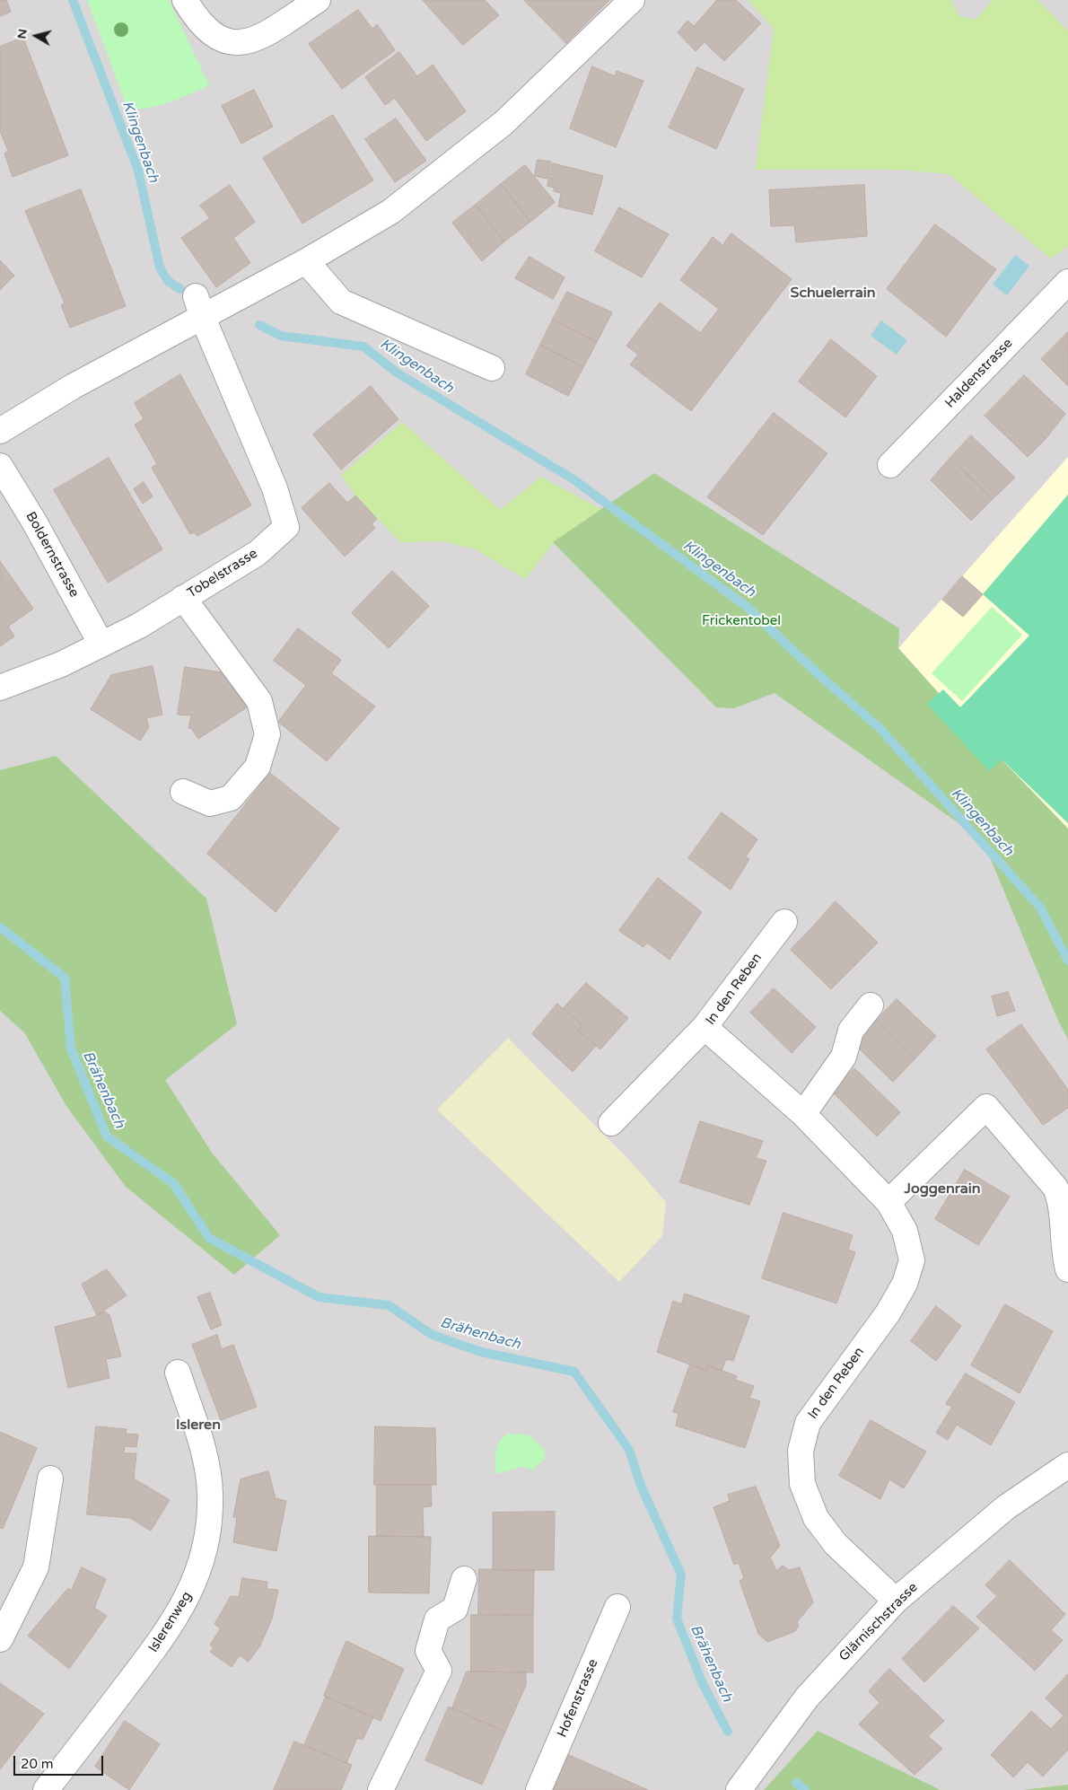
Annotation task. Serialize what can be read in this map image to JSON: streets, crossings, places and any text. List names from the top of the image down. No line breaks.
{"streets":{"street":["Haldenstrasse","Boldernstrasse","Tobelstrasse","In den Reben","Islerenweg","Glärnischstrasse","Hofenstrasse"]},"crossings":[["Boldernstrasse","Tobelstrasse"],["In den Reben","Glärnischstrasse"]],"districts":["Schuelerrain","Joggenrain","Isleren"],"water":["Klingenbach","Brähenbach"],"parks":["Frickentobel"],"scale_bar":"20 m","north":"left"}
